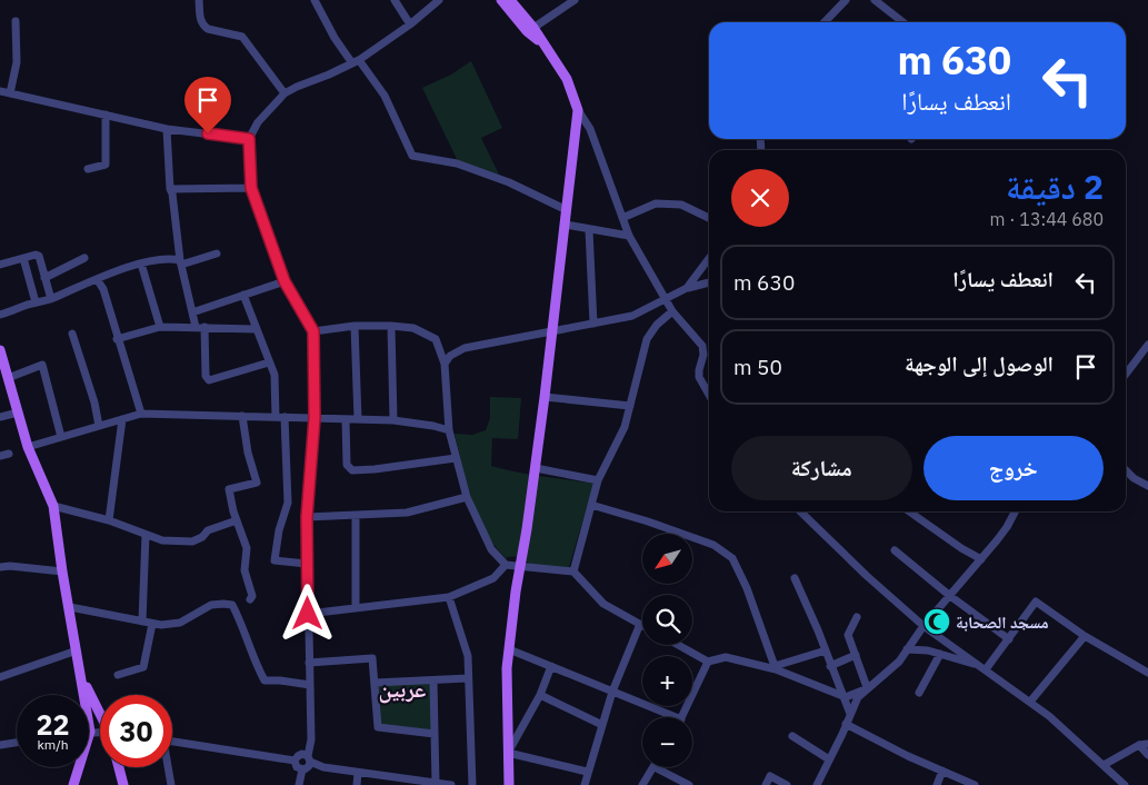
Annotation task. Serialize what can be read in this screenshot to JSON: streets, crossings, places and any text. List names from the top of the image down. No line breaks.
{"districts":["عربين"],"places":{"mosque":["مسجد الصحابة"]},"north":"bottom left","page":{"turn":["630 m","انعطف يسارًا"],"heading":["2 دقيقة","680 m · 13:44"],"list":[{"name":"انعطف يسارًا","value":"630 m"},{"name":"الوصول إلى الوجهة","value":"50 m"}],"buttons":["خروج","مشاركة"],"map_buttons":["+","−"],"speed":"22 km/h","limit":"30"}}
